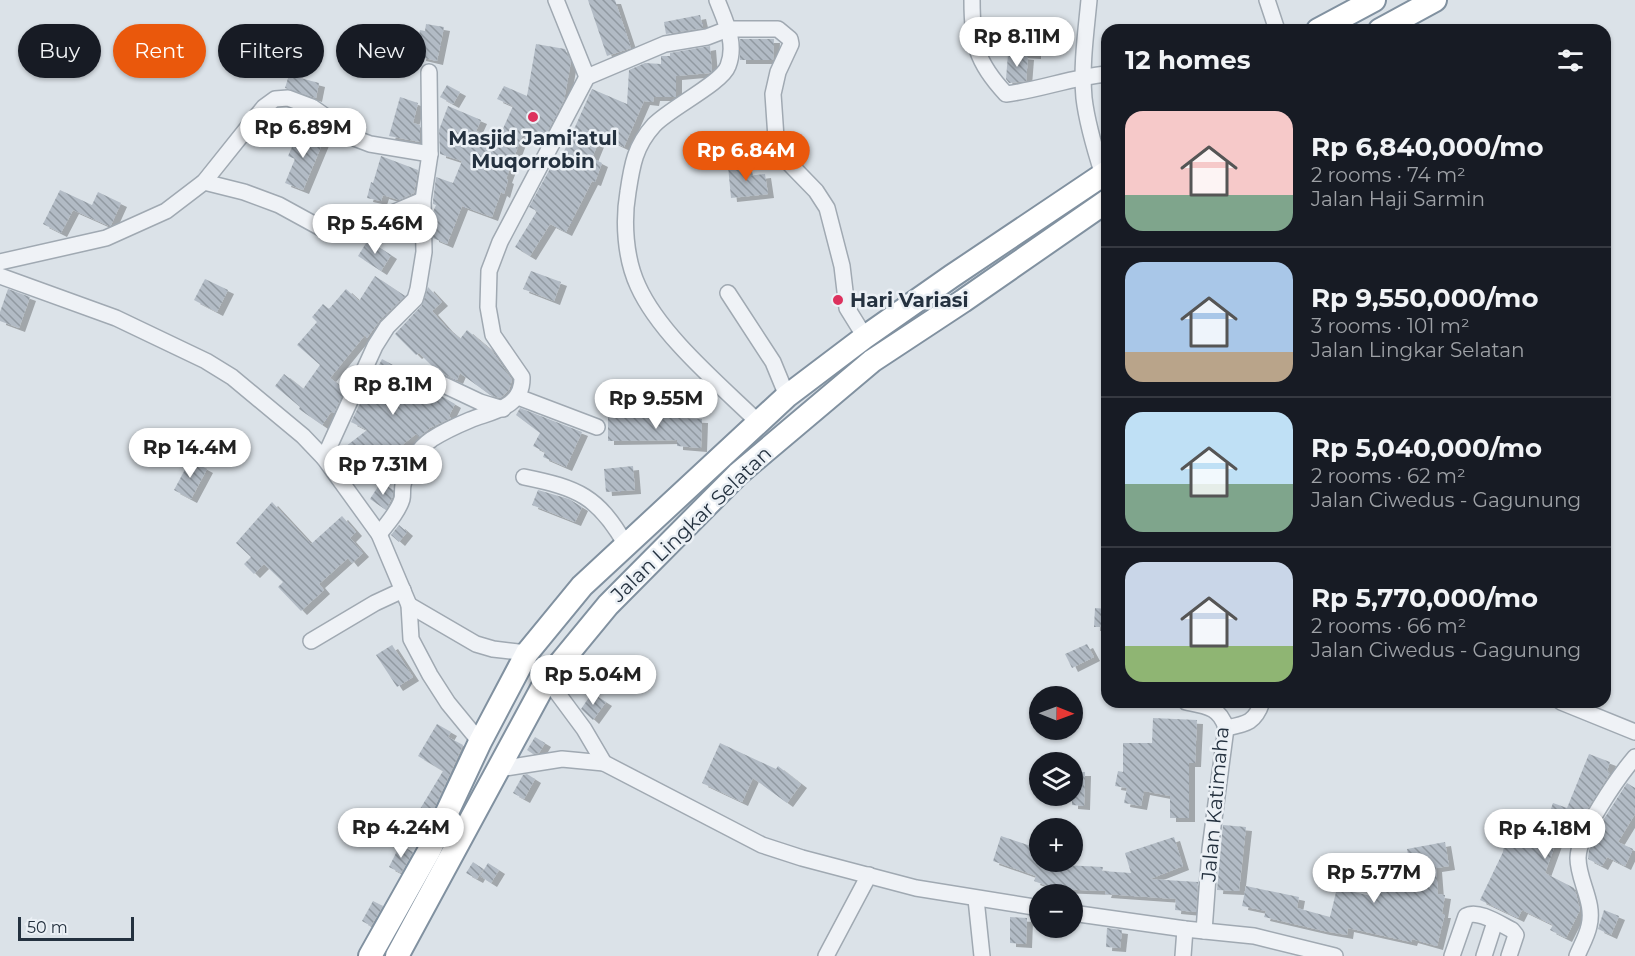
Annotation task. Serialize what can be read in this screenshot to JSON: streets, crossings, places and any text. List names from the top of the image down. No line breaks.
{"streets":{"highway":["Jalan Lingkar Selatan"],"street":["Jalan Katimaha"]},"places":["Masjid Jami'atul Muqorrobin","Hari Variasi"],"scale_bar":"50 m","north":"right","page":{"price":["Rp 8.11M","Rp 6.89M","Rp 6.84M","Rp 5.46M","Rp 8.1M","Rp 9.55M","Rp 14.4M","Rp 7.31M","Rp 5.04M","Rp 4.24M","Rp 4.18M","Rp 5.77M"],"chip":["Buy","Rent","Filters","New"],"heading":"12 homes","list":[{"name":"Rp 6,840,000/mo","note":"2 rooms · 74 m² · Jalan Haji Sarmin"},{"name":"Rp 9,550,000/mo","note":"3 rooms · 101 m² · Jalan Lingkar Selatan"},{"name":"Rp 5,040,000/mo","note":"2 rooms · 62 m² · Jalan Ciwedus - Gagunung"},{"name":"Rp 5,770,000/mo","note":"2 rooms · 66 m² · Jalan Ciwedus - Gagunung"}],"map_buttons":["+","−"],"scale":"50 m"}}
